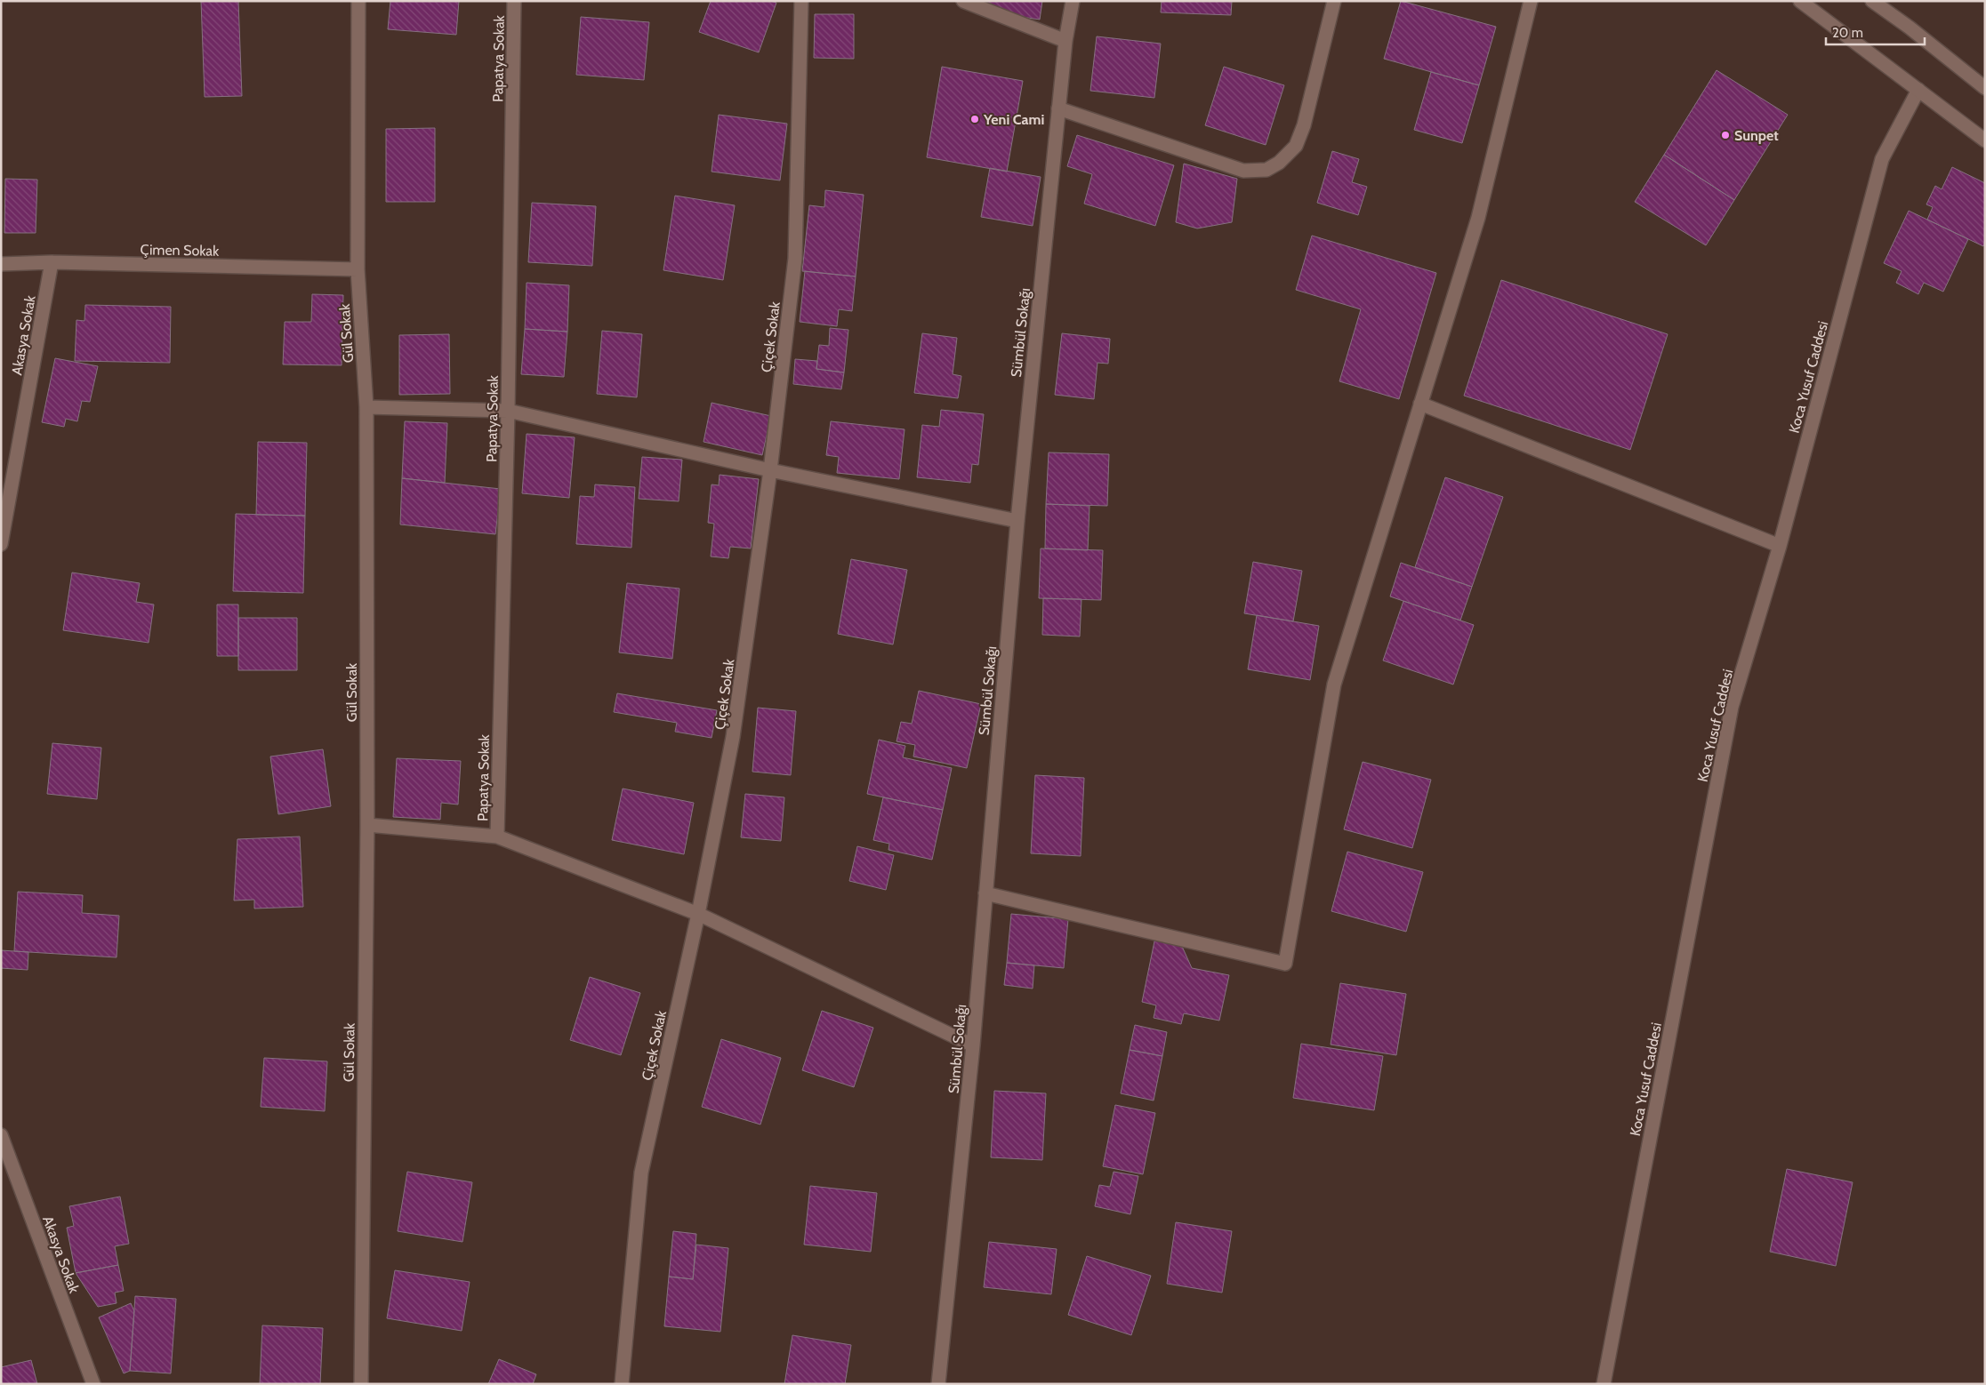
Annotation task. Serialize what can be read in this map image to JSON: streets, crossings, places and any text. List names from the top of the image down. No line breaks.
{"streets":{"street":["Papatya Sokak","Çimen Sokak","Sümbül Sokağı","Gül Sokak","Akasya Sokak","Çiçek Sokak","Koca Yusuf Caddesi"]},"crossings":[["Çimen Sokak","Gül Sokak"],["Çimen Sokak","Akasya Sokak"]],"places":["Yeni Cami","Sunpet"],"scale_bar":"20 m"}
